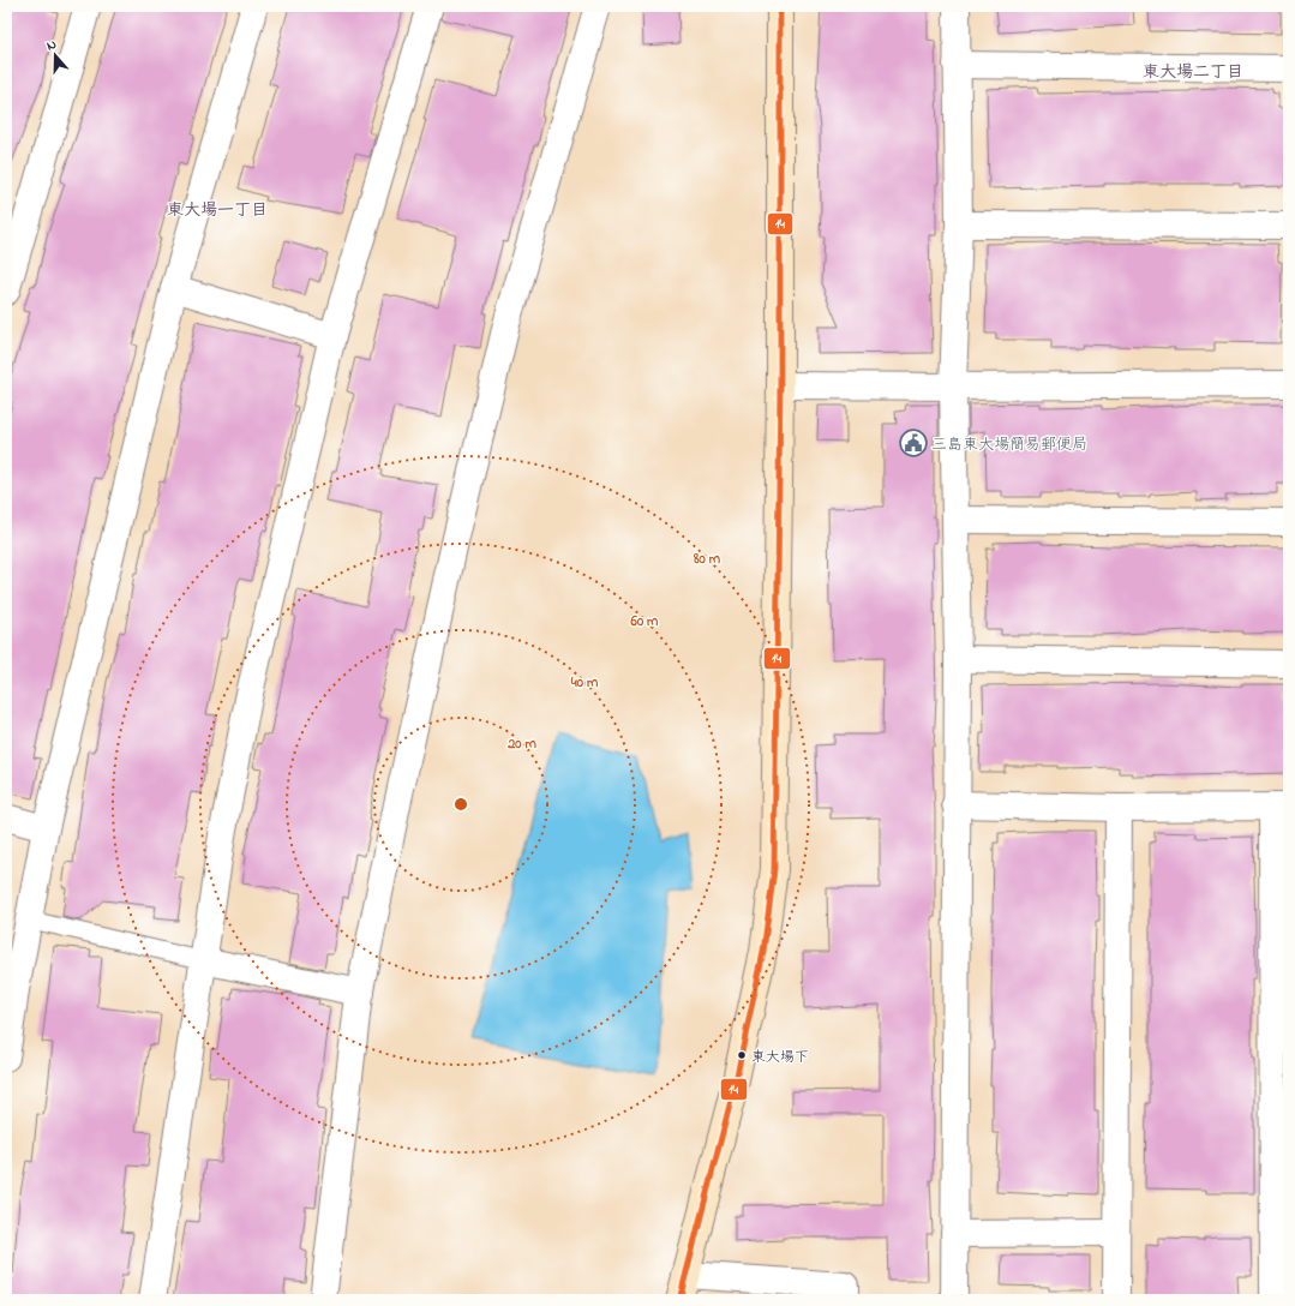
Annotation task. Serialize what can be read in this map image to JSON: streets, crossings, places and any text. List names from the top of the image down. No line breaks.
{"districts":["東大場二丁目","東大場一丁目"],"places":{"public building":["三島東大場簡易郵便局"],"other":["東大場下"]},"lines":["transit line 14"],"north":"top","rings":["80 m","60 m","40 m","20 m"]}
